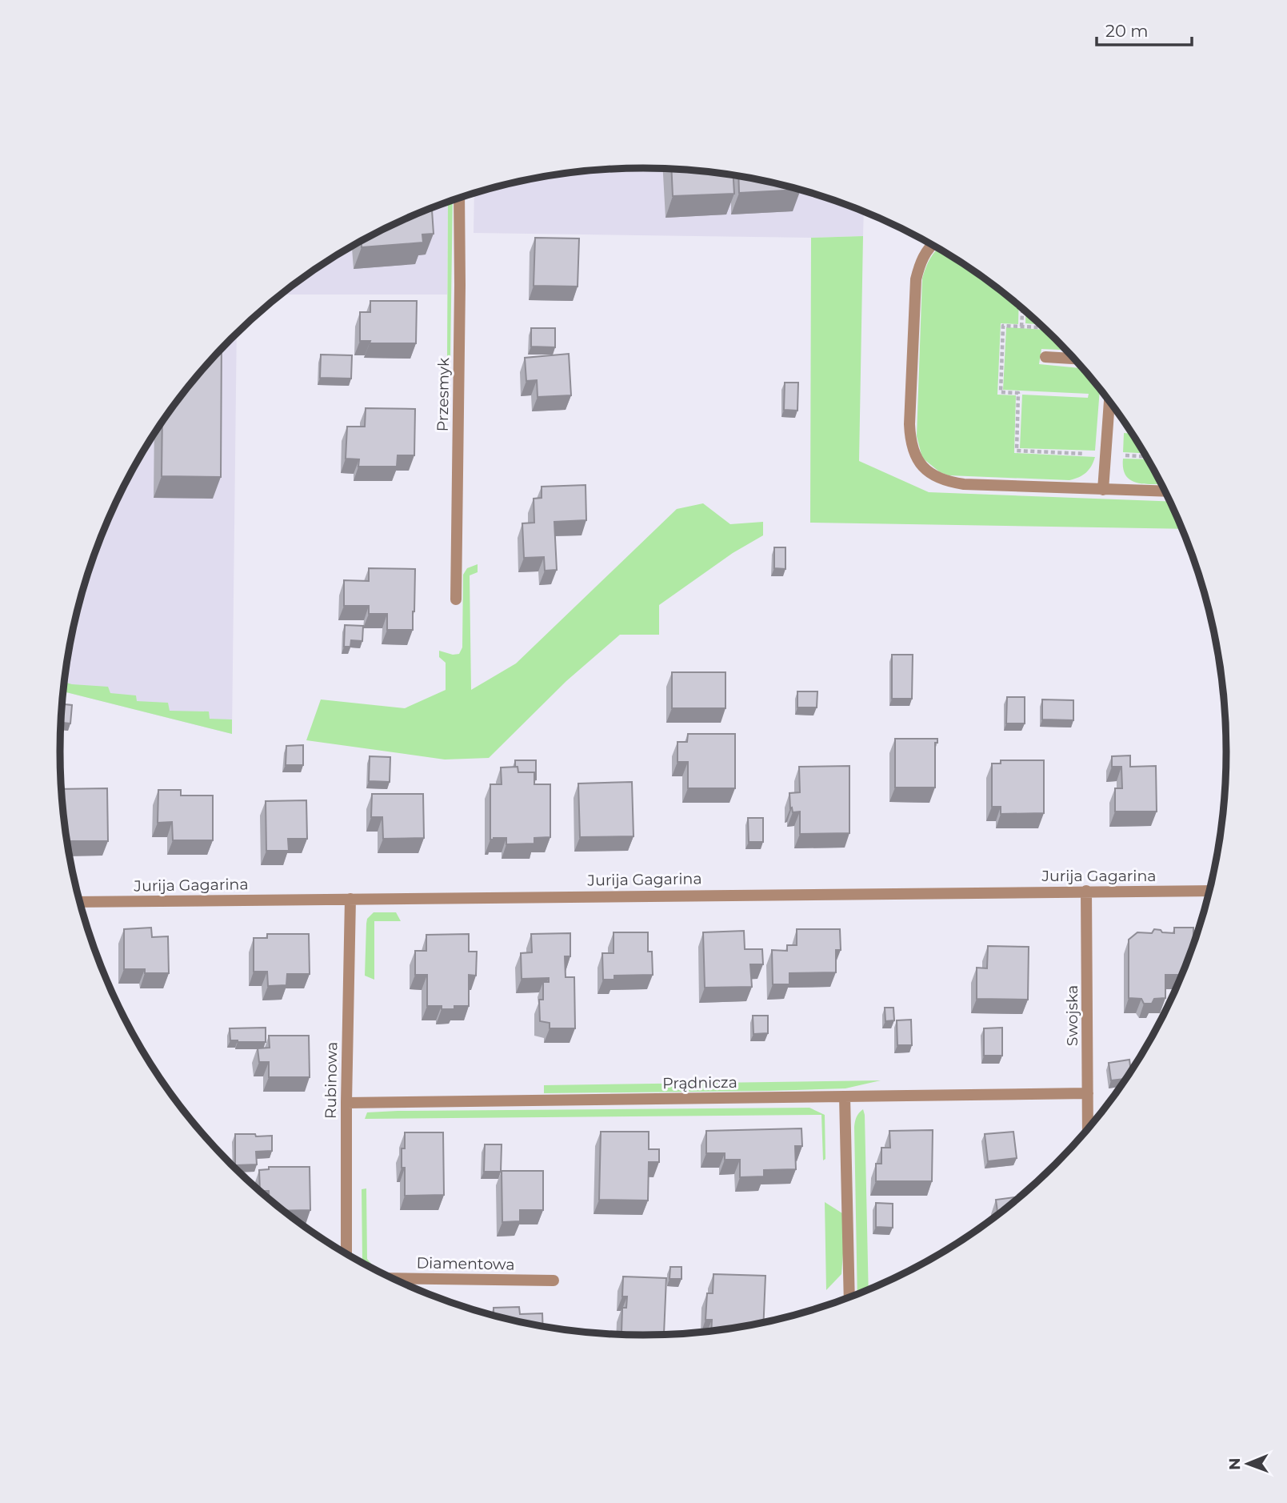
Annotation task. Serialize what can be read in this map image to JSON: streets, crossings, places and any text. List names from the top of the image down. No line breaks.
{"streets":{"street":["Przesmyk","Jurija Gagarina","Swojska","Rubinowa","Prądnicza","Diamentowa"]},"crossings":[["Jurija Gagarina","Swojska"],["Jurija Gagarina","Rubinowa"],["Swojska","Prądnicza"],["Rubinowa","Prądnicza"]],"scale_bar":"20 m","north":"left"}
